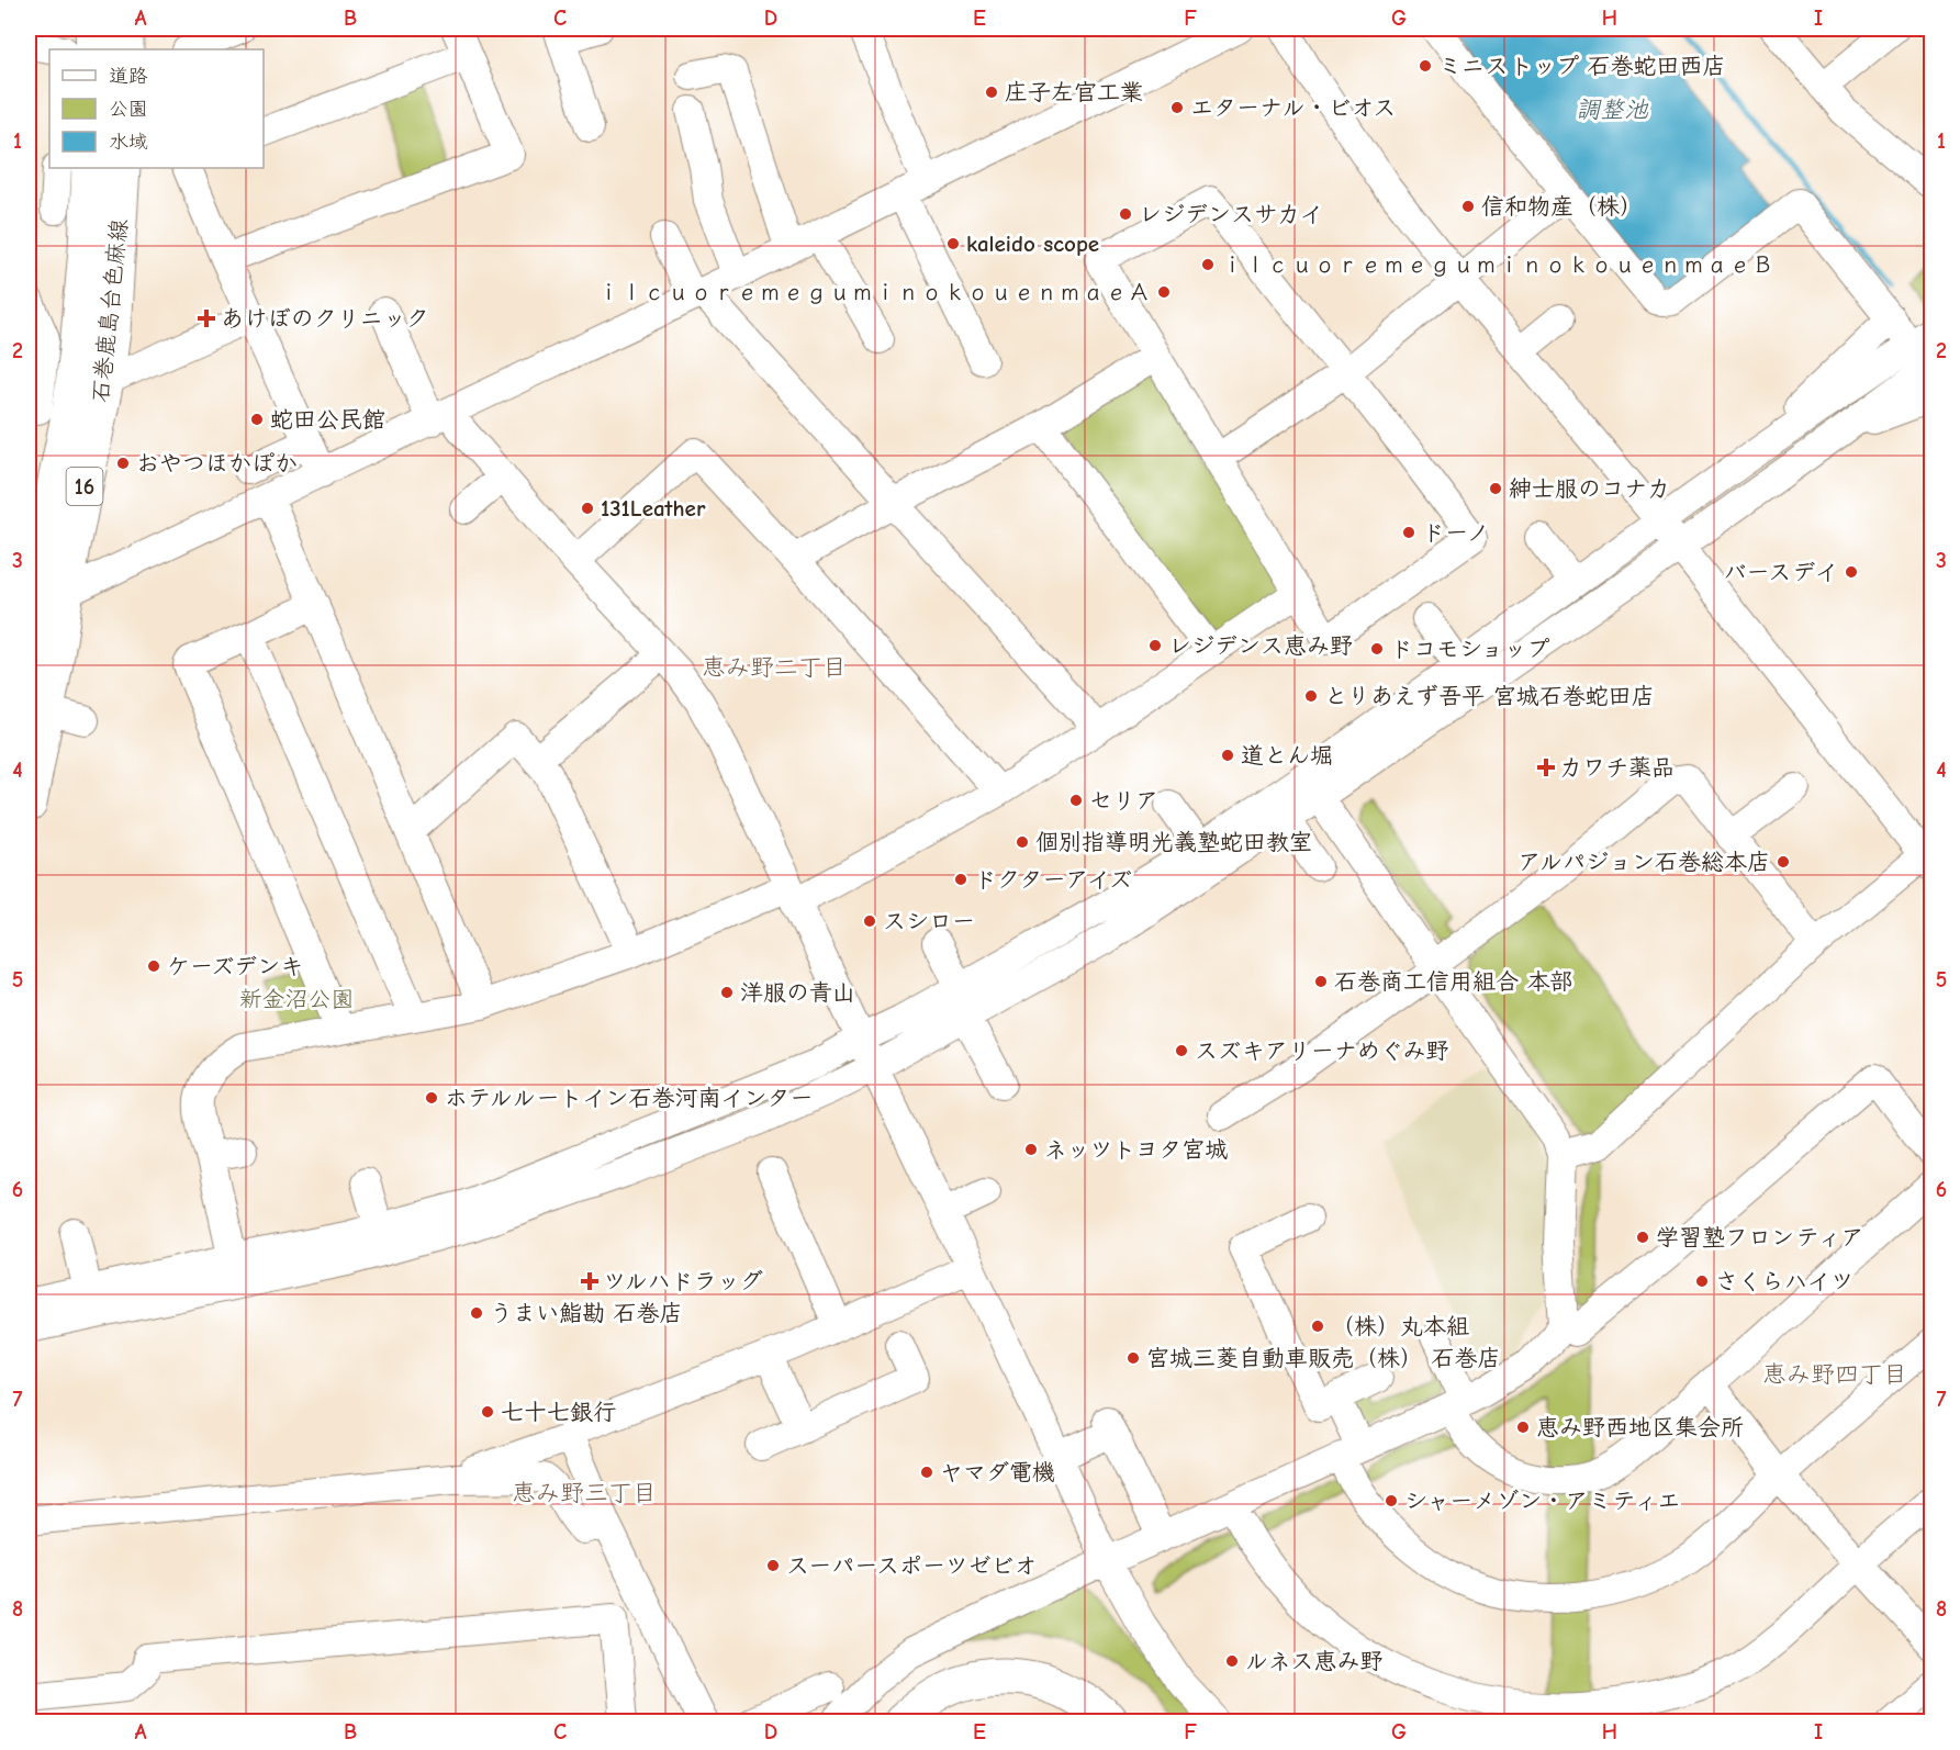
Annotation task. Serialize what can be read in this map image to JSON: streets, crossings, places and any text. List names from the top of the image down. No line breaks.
{"streets":{"main road":["石巻鹿島台色麻線","16"]},"districts":["恵み野二丁目","恵み野四丁目","恵み野三丁目"],"water":["調整池"],"parks":["新金沼公園"],"places":{"other":["ミニストップ 石巻蛇田西店","庄子左官工業","エターナル・ビオス","信和物産（株）","レジデンスサカイ","kaleido scope","ｉｌｃｕｏｒｅｍｅｇｕｍｉｎｏｋｏｕｅｎｍａｅＢ","ｉｌｃｕｏｒｅｍｅｇｕｍｉｎｏｋｏｕｅｎｍａｅＡ","蛇田公民館","おやつほかぽか","紳士服のコナカ","131Leather","ドーノ","バースデイ","レジデンス恵み野","ドコモショップ","とりあえず吾平 宮城石巻蛇田店","道とん堀","セリア","個別指導明光義塾蛇田教室","アルパジョン石巻総本店","ドクターアイズ","スシロー","ケーズデンキ","石巻商工信用組合 本部","洋服の青山","スズキアリーナめぐみ野","ホテルルートイン石巻河南インター","ネッツトヨタ宮城","学習塾フロンティア","さくらハイツ","うまい鮨勘 石巻店","（株）丸本組","宮城三菱自動車販売（株） 石巻店","七十七銀行","恵み野西地区集会所","ヤマダ電機","シャーメゾン・アミティエ","スーパースポーツゼビオ","ルネス恵み野"],"health":["あけぼのクリニック","カワチ薬品","ツルハドラッグ"]},"legend":["道路","公園","水域"],"grid":{"columns":["A","B","C","D","E","F","G","H","I"],"rows":["1","2","3","4","5","6","7","8"]}}
